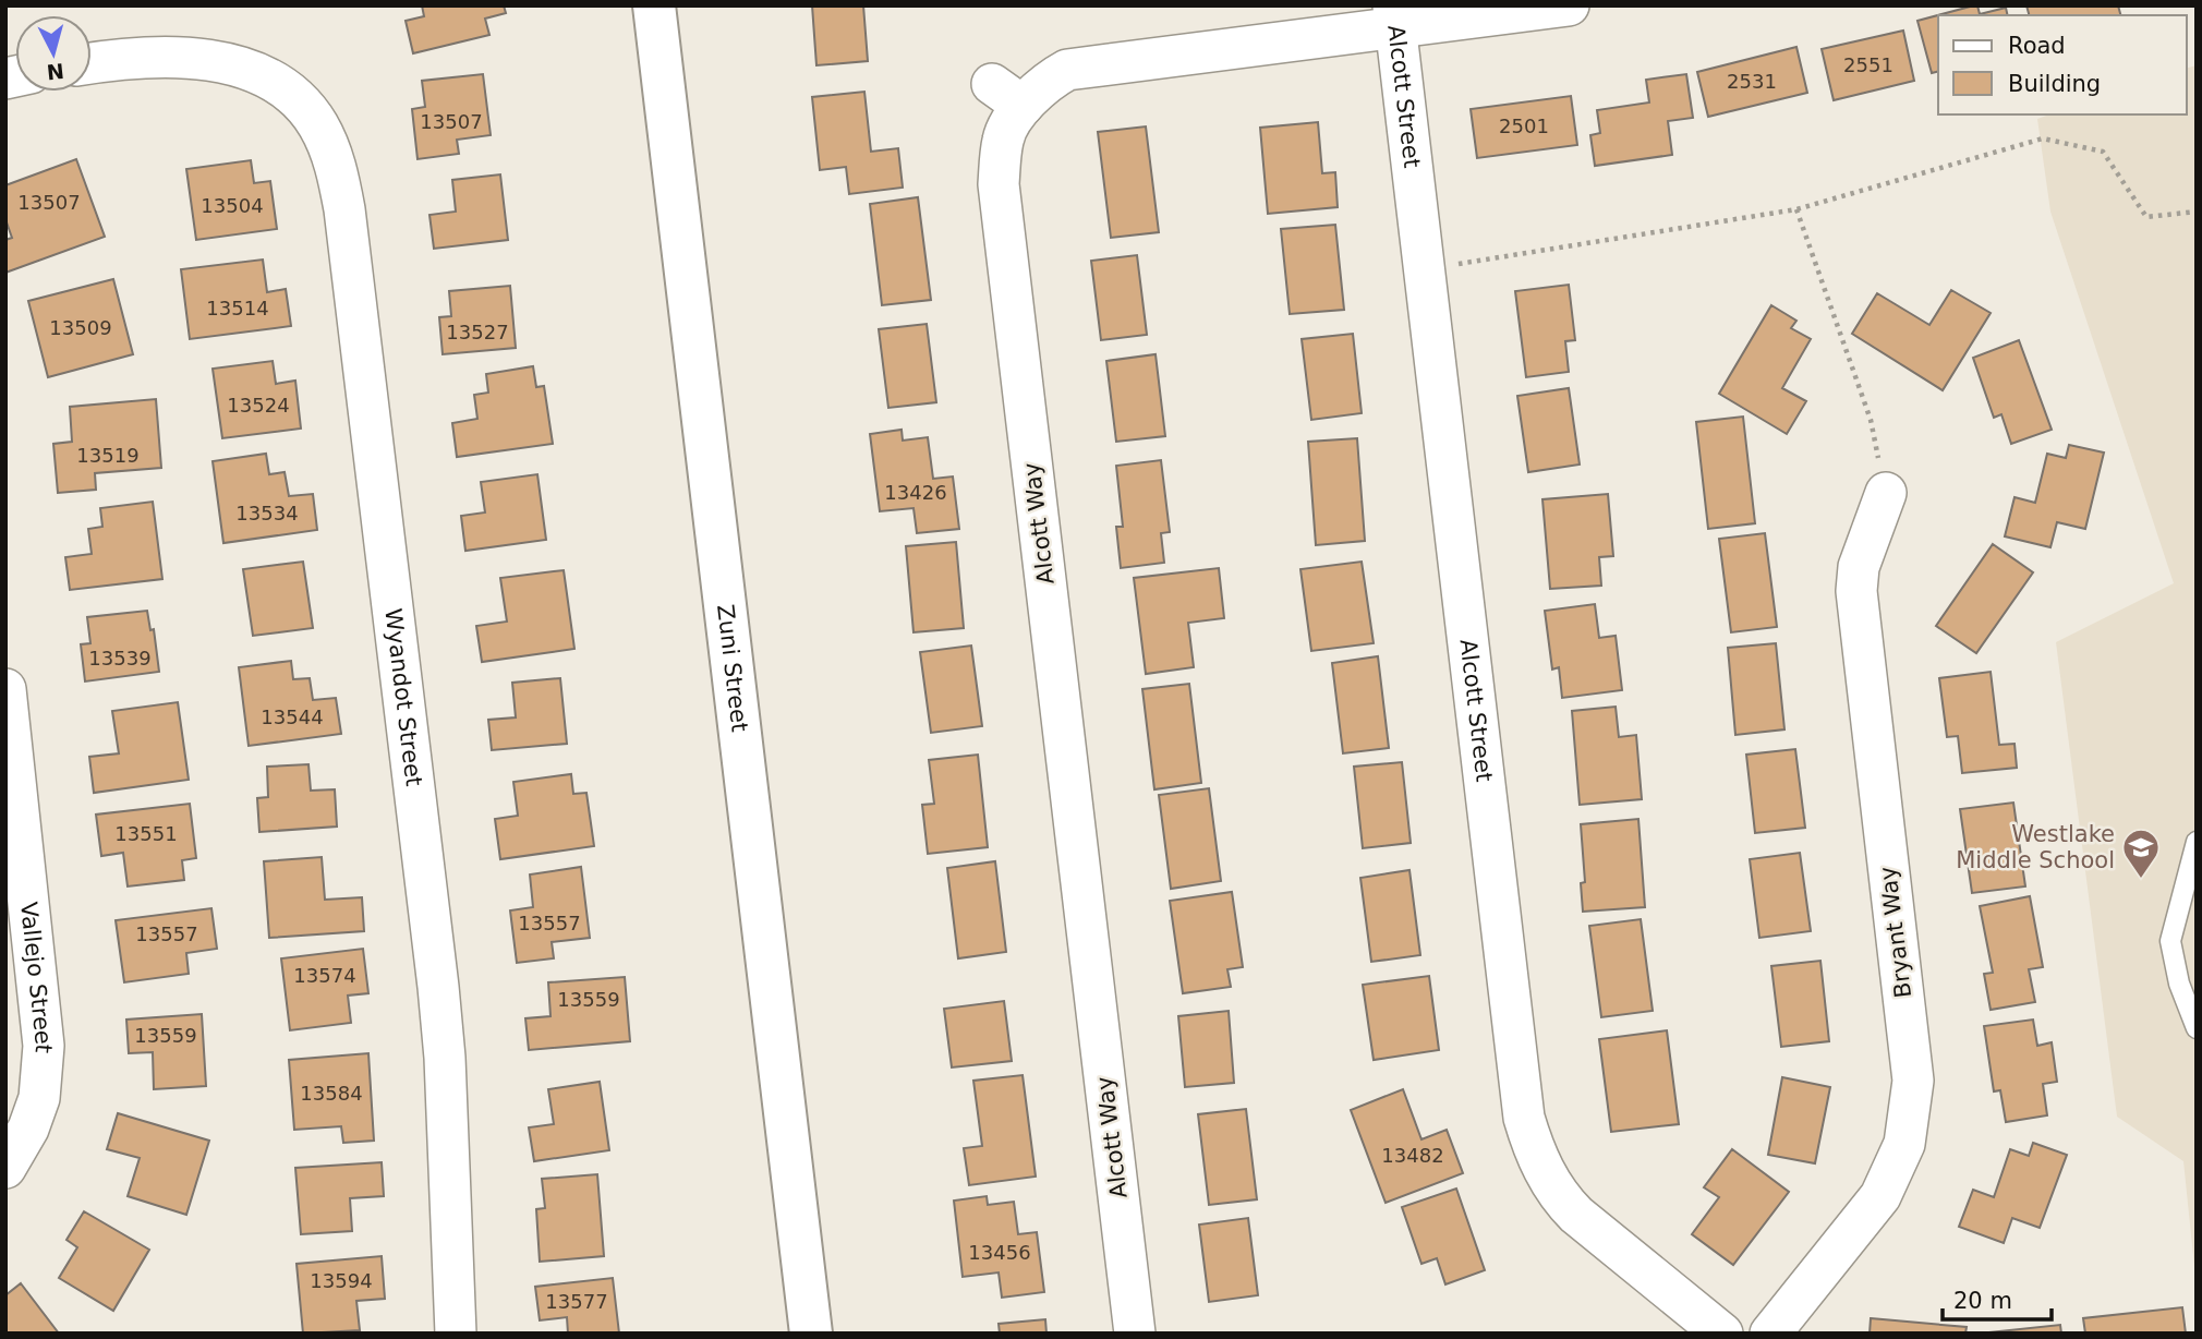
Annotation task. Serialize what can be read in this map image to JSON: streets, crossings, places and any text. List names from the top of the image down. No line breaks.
{"streets":{"main road":["Zuni Street"],"street":["Alcott Street","Alcott Way","Wyandot Street","Bryant Way","Vallejo Street"]},"crossings":[["Alcott Street","Alcott Way"]],"places":{"school or university":["Westlake Middle School"]},"house_numbers":["2551","2531","13507","2501","13507","13504","13514","13509","13527","13524","13519","13426","13534","13539","13544","13551","13557","13557","13574","13559","13559","13584","13482","13456","13594","13577"],"legend":["Road","Building"],"scale_bar":"20 m","north":"bottom"}
